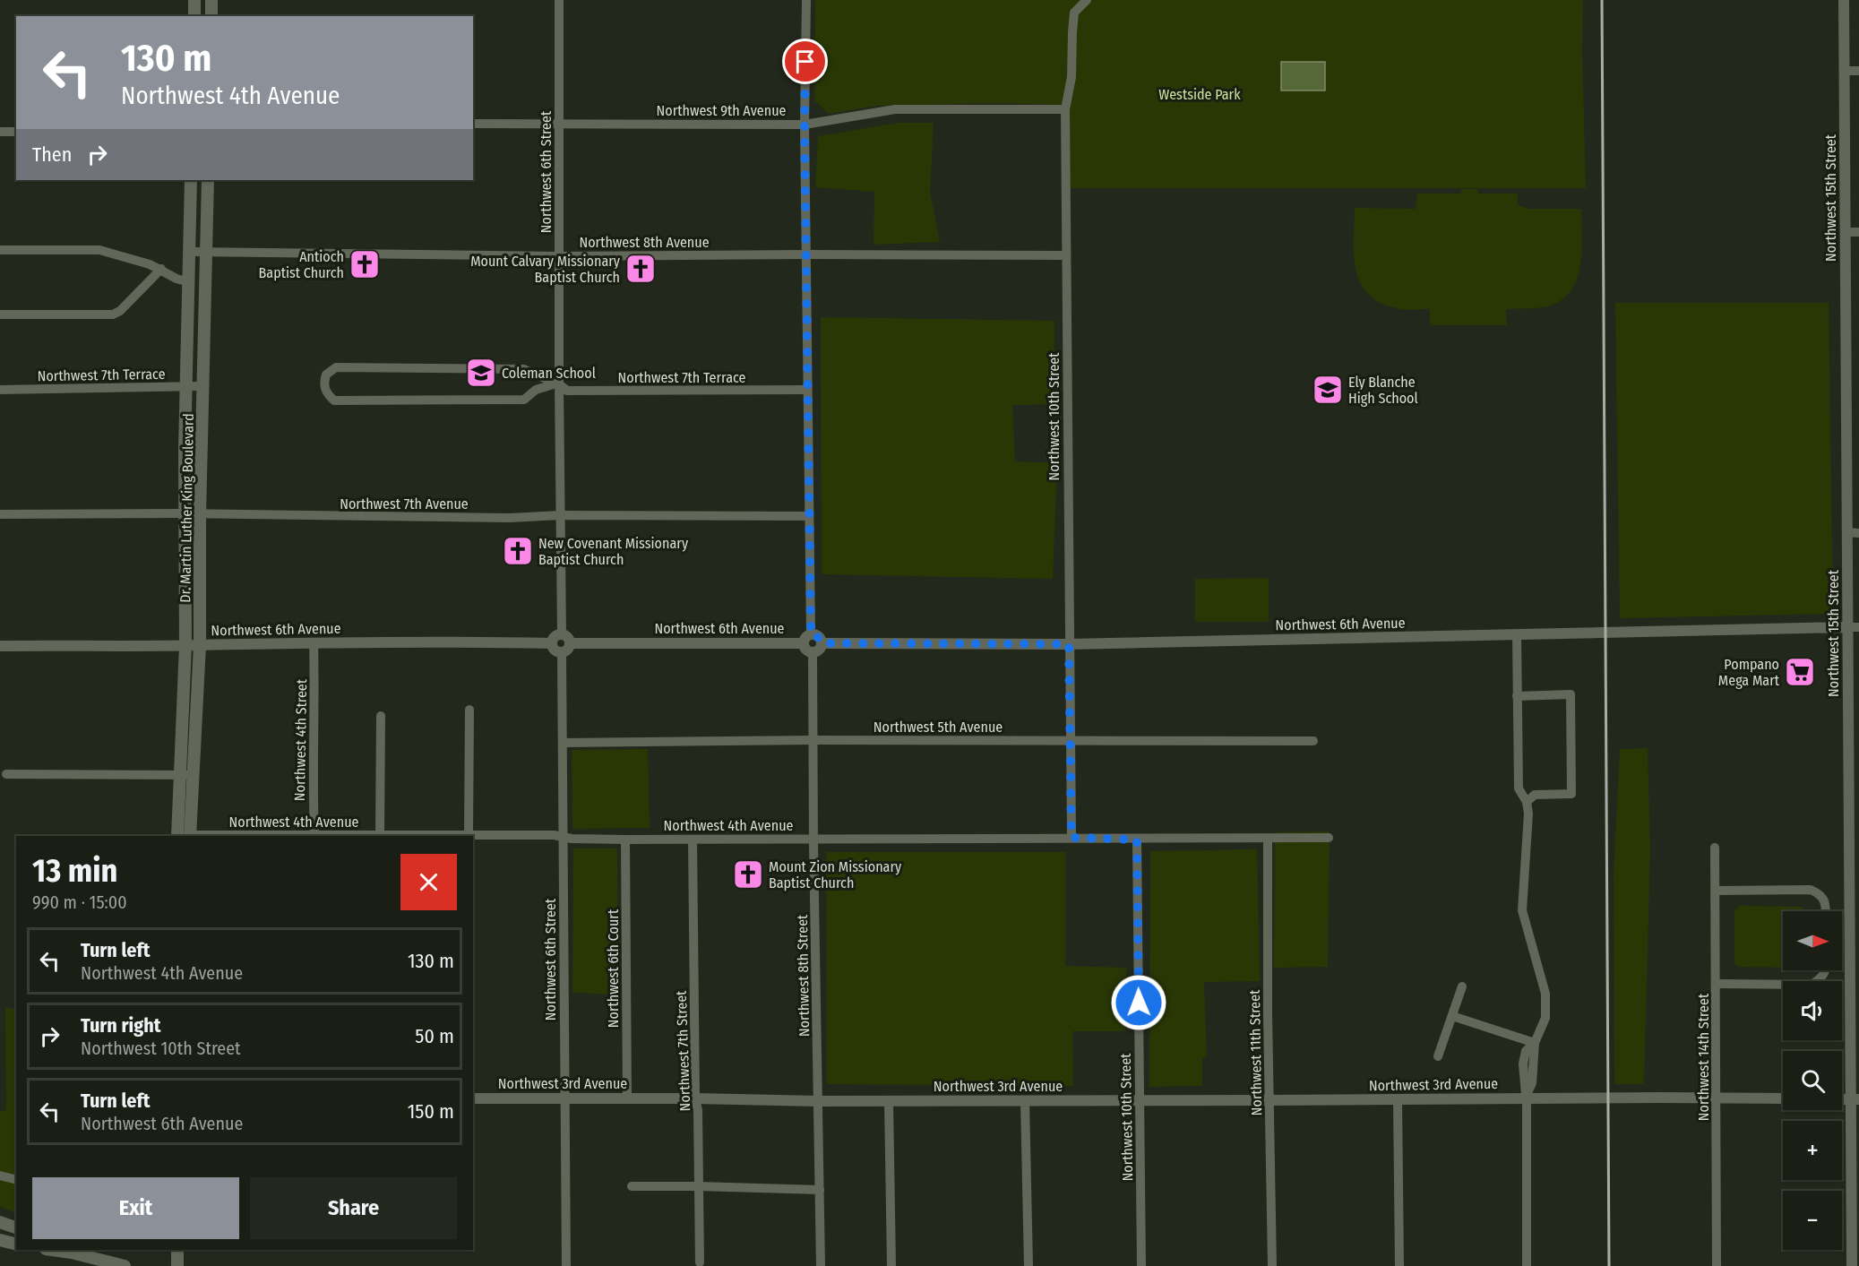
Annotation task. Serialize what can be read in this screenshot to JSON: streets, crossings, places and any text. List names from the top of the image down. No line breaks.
{"streets":{"main road":["Dr. Martin Luther King Boulevard"],"street":["Northwest 9th Avenue","Northwest 6th Street","Northwest 15th Street","Northwest 8th Avenue","Northwest 7th Terrace","Northwest 10th Street","Northwest 7th Avenue","Northwest 6th Avenue","Northwest 5th Avenue","Northwest 4th Street","Northwest 4th Avenue","Northwest 6th Court","Northwest 8th Street","Northwest 7th Street","Northwest 11th Street","Northwest 14th Street","Northwest 3rd Avenue"]},"crossings":[["Northwest 9th Avenue","Northwest 6th Street"],["Northwest 9th Avenue","Northwest 10th Street"],["Northwest 6th Street","Northwest 8th Avenue"],["Northwest 6th Street","Northwest 7th Terrace"],["Northwest 6th Street","Northwest 7th Avenue"],["Northwest 6th Street","Northwest 6th Avenue"],["Northwest 6th Street","Northwest 5th Avenue"],["Northwest 6th Street","Northwest 4th Avenue"],["Northwest 6th Street","Northwest 3rd Avenue"],["Northwest 15th Street","Northwest 6th Avenue"],["Northwest 8th Avenue","Northwest 10th Street"],["Northwest 8th Avenue","Dr. Martin Luther King Boulevard"],["Northwest 7th Terrace","Dr. Martin Luther King Boulevard"],["Northwest 10th Street","Northwest 6th Avenue"],["Northwest 10th Street","Northwest 5th Avenue"],["Northwest 10th Street","Northwest 4th Avenue"],["Northwest 10th Street","Northwest 3rd Avenue"],["Northwest 7th Avenue","Dr. Martin Luther King Boulevard"],["Dr. Martin Luther King Boulevard","Northwest 6th Avenue"],["Northwest 6th Avenue","Northwest 4th Street"],["Northwest 6th Avenue","Northwest 8th Street"],["Northwest 5th Avenue","Northwest 8th Street"],["Northwest 4th Avenue","Northwest 6th Court"],["Northwest 4th Avenue","Northwest 8th Street"],["Northwest 4th Avenue","Northwest 7th Street"],["Northwest 4th Avenue","Northwest 11th Street"],["Northwest 6th Court","Northwest 3rd Avenue"],["Northwest 8th Street","Northwest 3rd Avenue"],["Northwest 7th Street","Northwest 3rd Avenue"],["Northwest 11th Street","Northwest 3rd Avenue"],["Northwest 14th Street","Northwest 3rd Avenue"]],"parks":["Westside Park"],"places":{"church":["Antioch Baptist Church","Mount Calvary Missionary Baptist Church","New Covenant Missionary Baptist Church","Mount Zion Missionary Baptist Church"],"school or university":["Coleman School","Ely Blanche High School"],"supermarket":["Pompano Mega Mart"]},"north":"right","page":{"turn":["130 m","Northwest 4th Avenue"],"then":"Then","heading":["13 min","990 m · 15:00"],"map_buttons":["+","−"],"list":[{"name":"Turn left","note":"Northwest 4th Avenue","value":"130 m"},{"name":"Turn right","note":"Northwest 10th Street","value":"50 m"},{"name":"Turn left","note":"Northwest 6th Avenue","value":"150 m"}],"buttons":["Exit","Share"]}}
